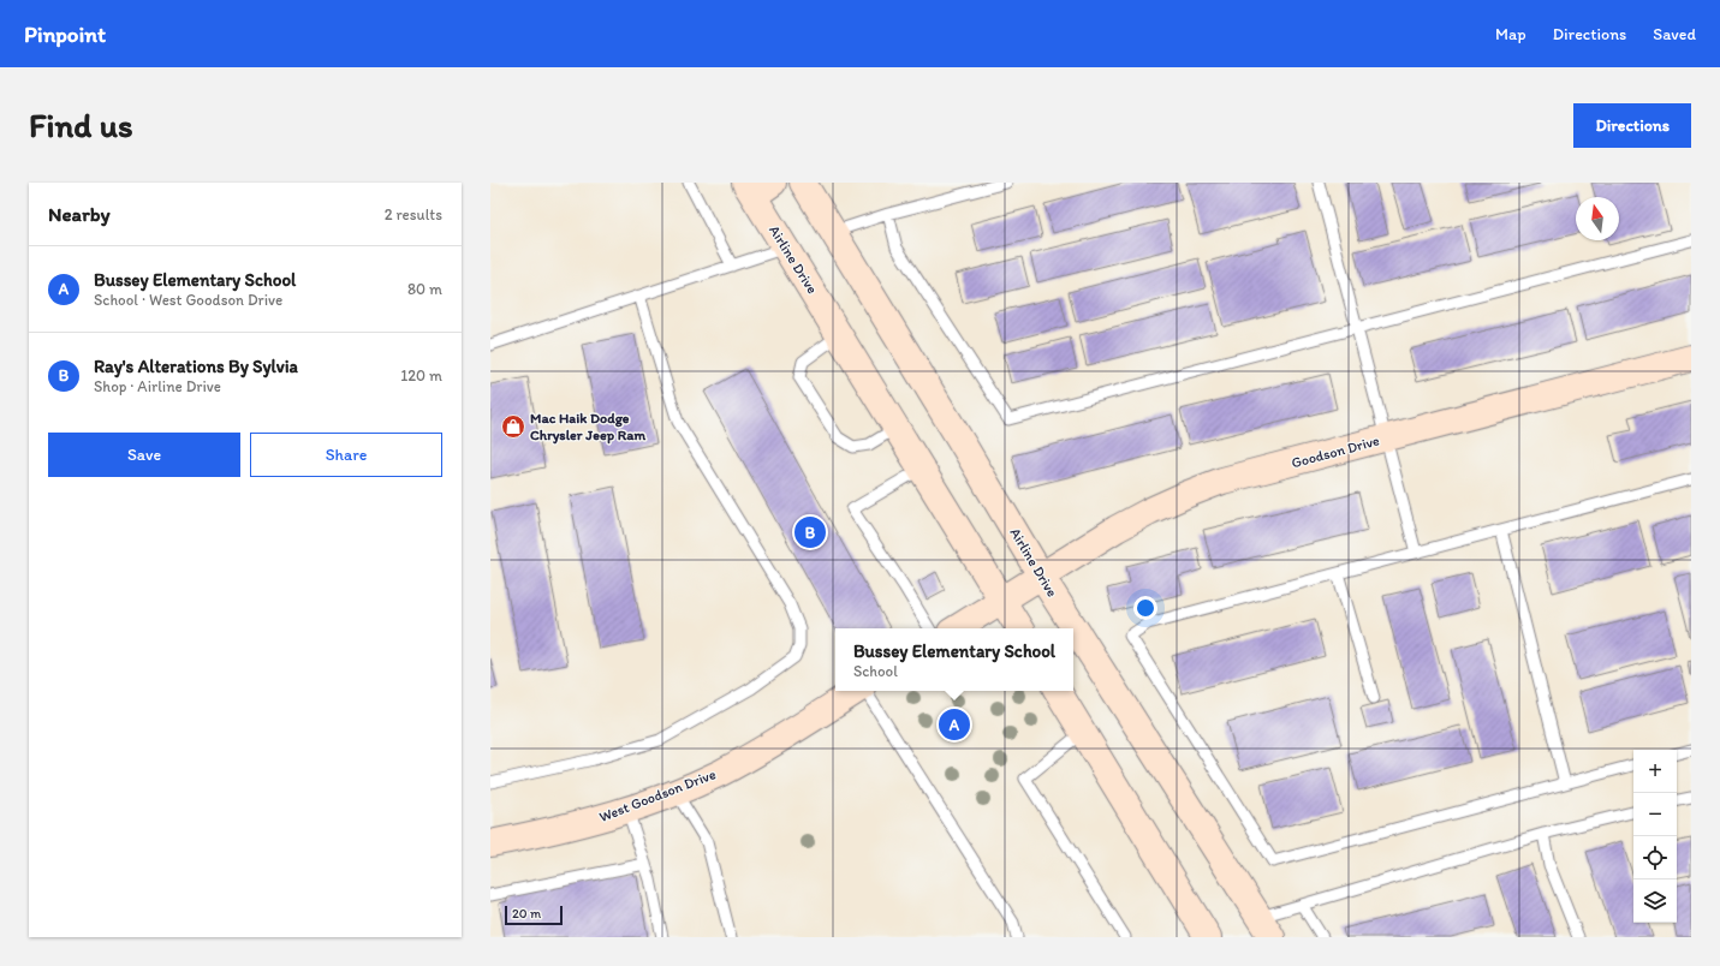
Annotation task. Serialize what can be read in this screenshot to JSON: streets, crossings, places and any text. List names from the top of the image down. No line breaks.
{"streets":{"main road":["Airline Drive","Goodson Drive","West Goodson Drive"]},"crossings":[["Airline Drive","Goodson Drive"]],"places":{"shop":["Mac Haik Dodge Chrysler Jeep Ram"]},"scale_bar":"20 m","north":"top","page":{"header":"Pinpoint","nav":["Map","Directions","Saved"],"buttons":["Directions",["Save","Share"]],"title":"Find us","heading":["Nearby","2 results"],"list":[{"mark":"A","name":"Bussey Elementary School","note":"School · West Goodson Drive","value":"80 m"},{"mark":"B","name":"Ray's Alterations By Sylvia","note":"Shop · Airline Drive","value":"120 m"}],"pins":["B","A"],"popup":["Bussey Elementary School","School"],"map_buttons":["+","−"],"scale":"20 m"}}
